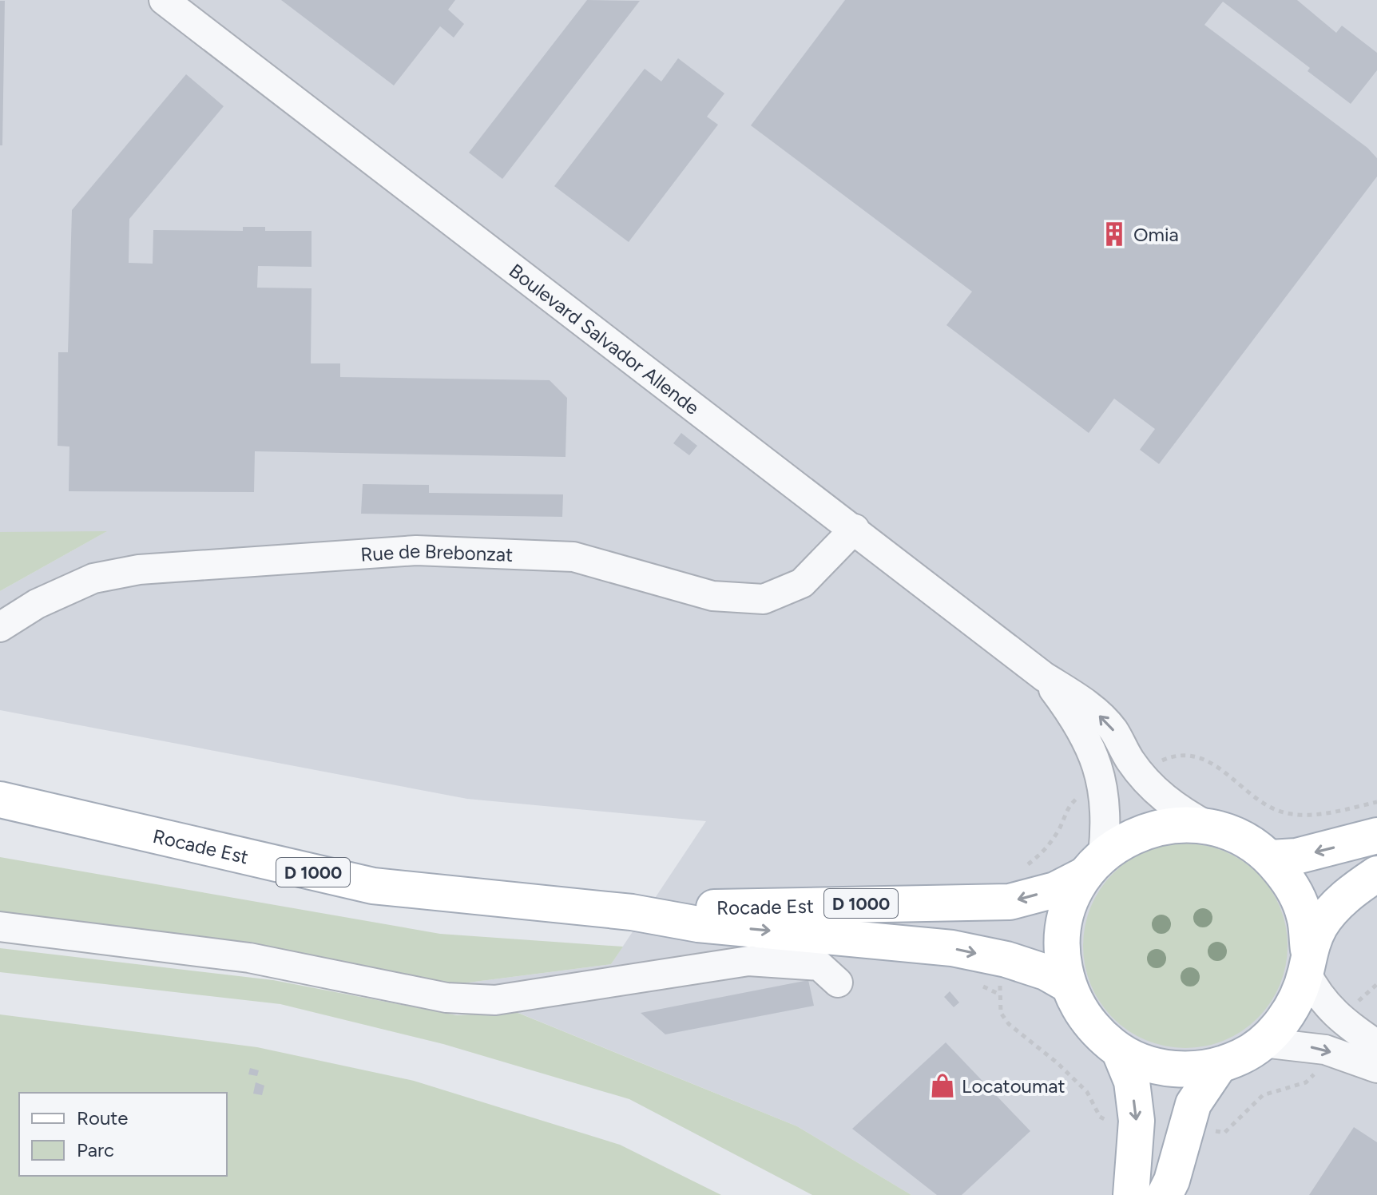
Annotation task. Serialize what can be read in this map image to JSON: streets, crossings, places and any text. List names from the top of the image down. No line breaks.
{"streets":{"main road":["Rocade Est","D 1000"],"street":["Boulevard Salvador Allende","Rue de Brebonzat"]},"crossings":[["Boulevard Salvador Allende","Rue de Brebonzat"],["Boulevard Salvador Allende","Rocade Est"]],"places":{"building":["Omia"],"shop":["Locatoumat"]},"legend":["Route","Parc"]}
